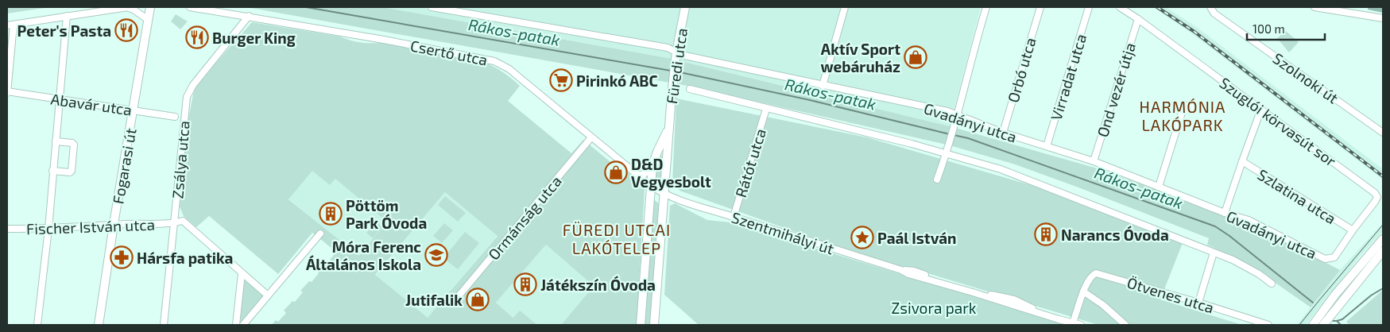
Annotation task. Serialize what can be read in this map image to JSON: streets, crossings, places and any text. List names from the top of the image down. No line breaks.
{"streets":{"main road":["Füredi utca","Fogarasi út"],"street":["Csertő utca","Orbó utca","Virradat utca","Szolnoki út","Ond vezér útja","Abavár utca","Szuglói körvasút sor","Gvadányi utca","Zsálya utca","Rátót utca","Szlatina utca","Ormánság utca","Fischer István utca","Szentmihályi út","Ötvenes utca"]},"crossings":[["Csertő utca","Füredi utca"],["Csertő utca","Zsálya utca"],["Csertő utca","Ormánság utca"],["Csertő utca","Szentmihályi út"],["Füredi utca","Gvadányi utca"],["Füredi utca","Szentmihályi út"],["Orbó utca","Gvadányi utca"],["Virradat utca","Gvadányi utca"],["Ond vezér útja","Szuglói körvasút sor"],["Ond vezér útja","Gvadányi utca"],["Abavár utca","Fogarasi út"],["Szuglói körvasút sor","Gvadányi utca"],["Szuglói körvasút sor","Szlatina utca"],["Gvadányi utca","Szlatina utca"],["Zsálya utca","Fischer István utca"],["Rátót utca","Szentmihályi út"],["Fogarasi út","Fischer István utca"],["Szentmihályi út","Ötvenes utca"]],"districts":["HARMÓNIA LAKÓPARK","FÜREDI UTCAI LAKÓTELEP"],"water":["Rákos-patak"],"parks":["Zsivora park"],"places":{"restaurant":["Peter's Pasta","Burger King"],"shop":["Aktív Sport webáruház","D&D Vegyesbolt","Jutifalik"],"supermarket":["Pirinkó ABC"],"building":["Pöttöm Park Óvoda","Narancs Óvoda","Játékszín Óvoda"],"place":["Paál István"],"school or university":["Móra Ferenc Általános Iskola"],"pharmacy":["Hársfa patika"]},"scale_bar":"100 m"}
